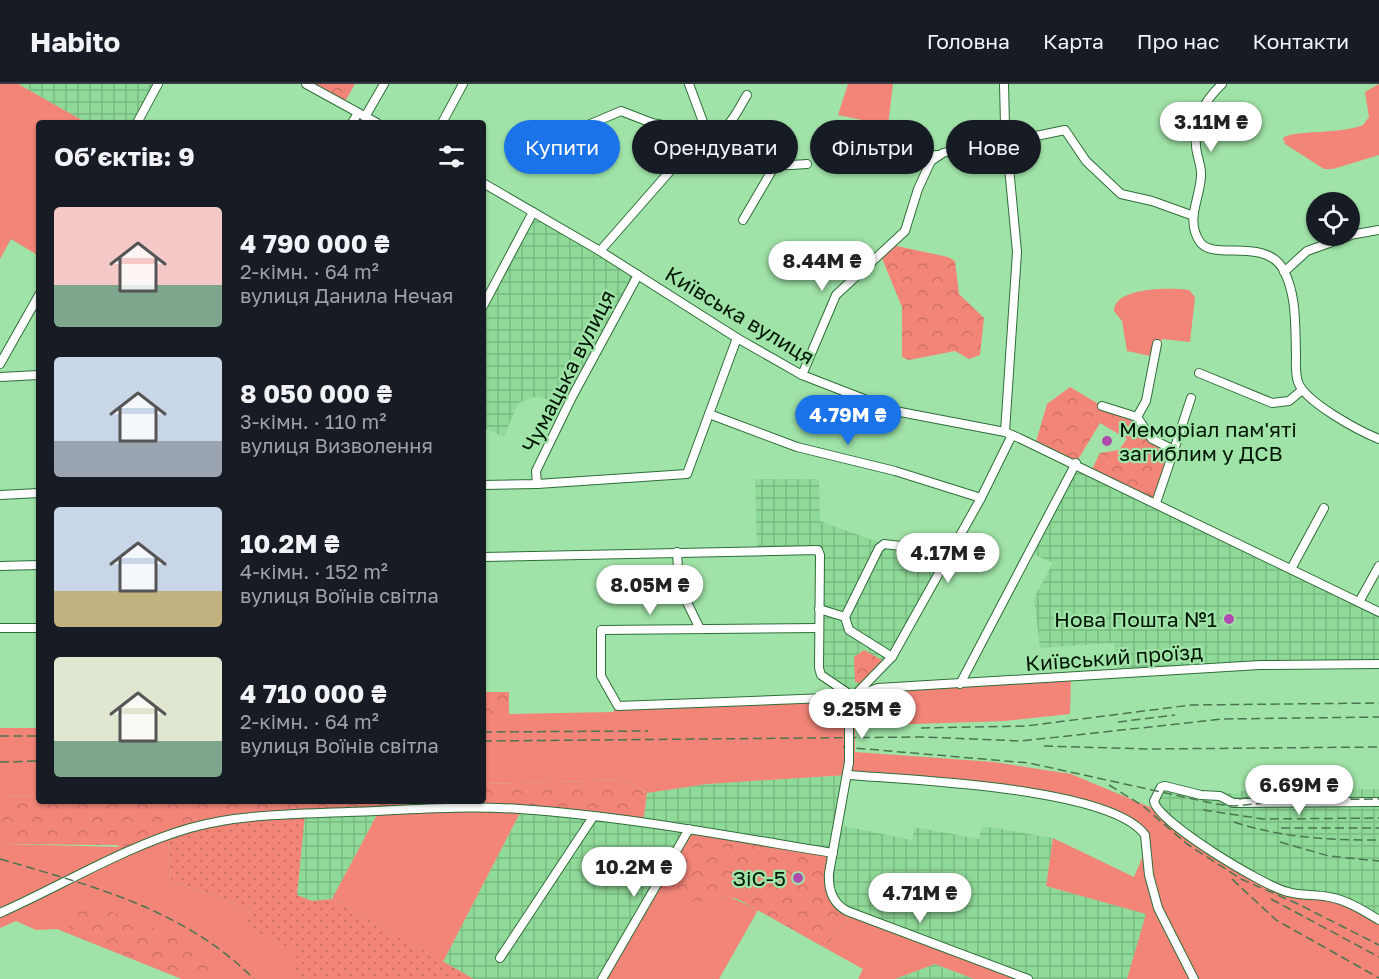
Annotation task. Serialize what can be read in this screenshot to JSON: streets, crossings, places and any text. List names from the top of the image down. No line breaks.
{"streets":{"street":["Київська вулиця","Чумацька вулиця","Київський проїзд"]},"crossings":[["Київська вулиця","Чумацька вулиця"]],"places":["Меморіал пам'яті загиблим у ДСВ","Нова Пошта №1","ЗіС-5"],"page":{"header":"Habito","nav":["Головна","Карта","Про нас","Контакти"],"price":["3.11M ₴","8.44M ₴","4.79M ₴","4.17M ₴","8.05M ₴","9.25M ₴","6.69M ₴","10.2M ₴","4.71M ₴"],"chip":["Купити","Орендувати","Фільтри","Нове"],"heading":"Об’єктів: 9","list":[{"name":"4 790 000 ₴","note":"2-кімн. · 64 m² · вулиця Данила Нечая"},{"name":"8 050 000 ₴","note":"3-кімн. · 110 m² · вулиця Визволення"},{"name":"10.2M ₴","note":"4-кімн. · 152 m² · вулиця Воїнів світла"},{"name":"4 710 000 ₴","note":"2-кімн. · 64 m² · вулиця Воїнів світла"}]}}
